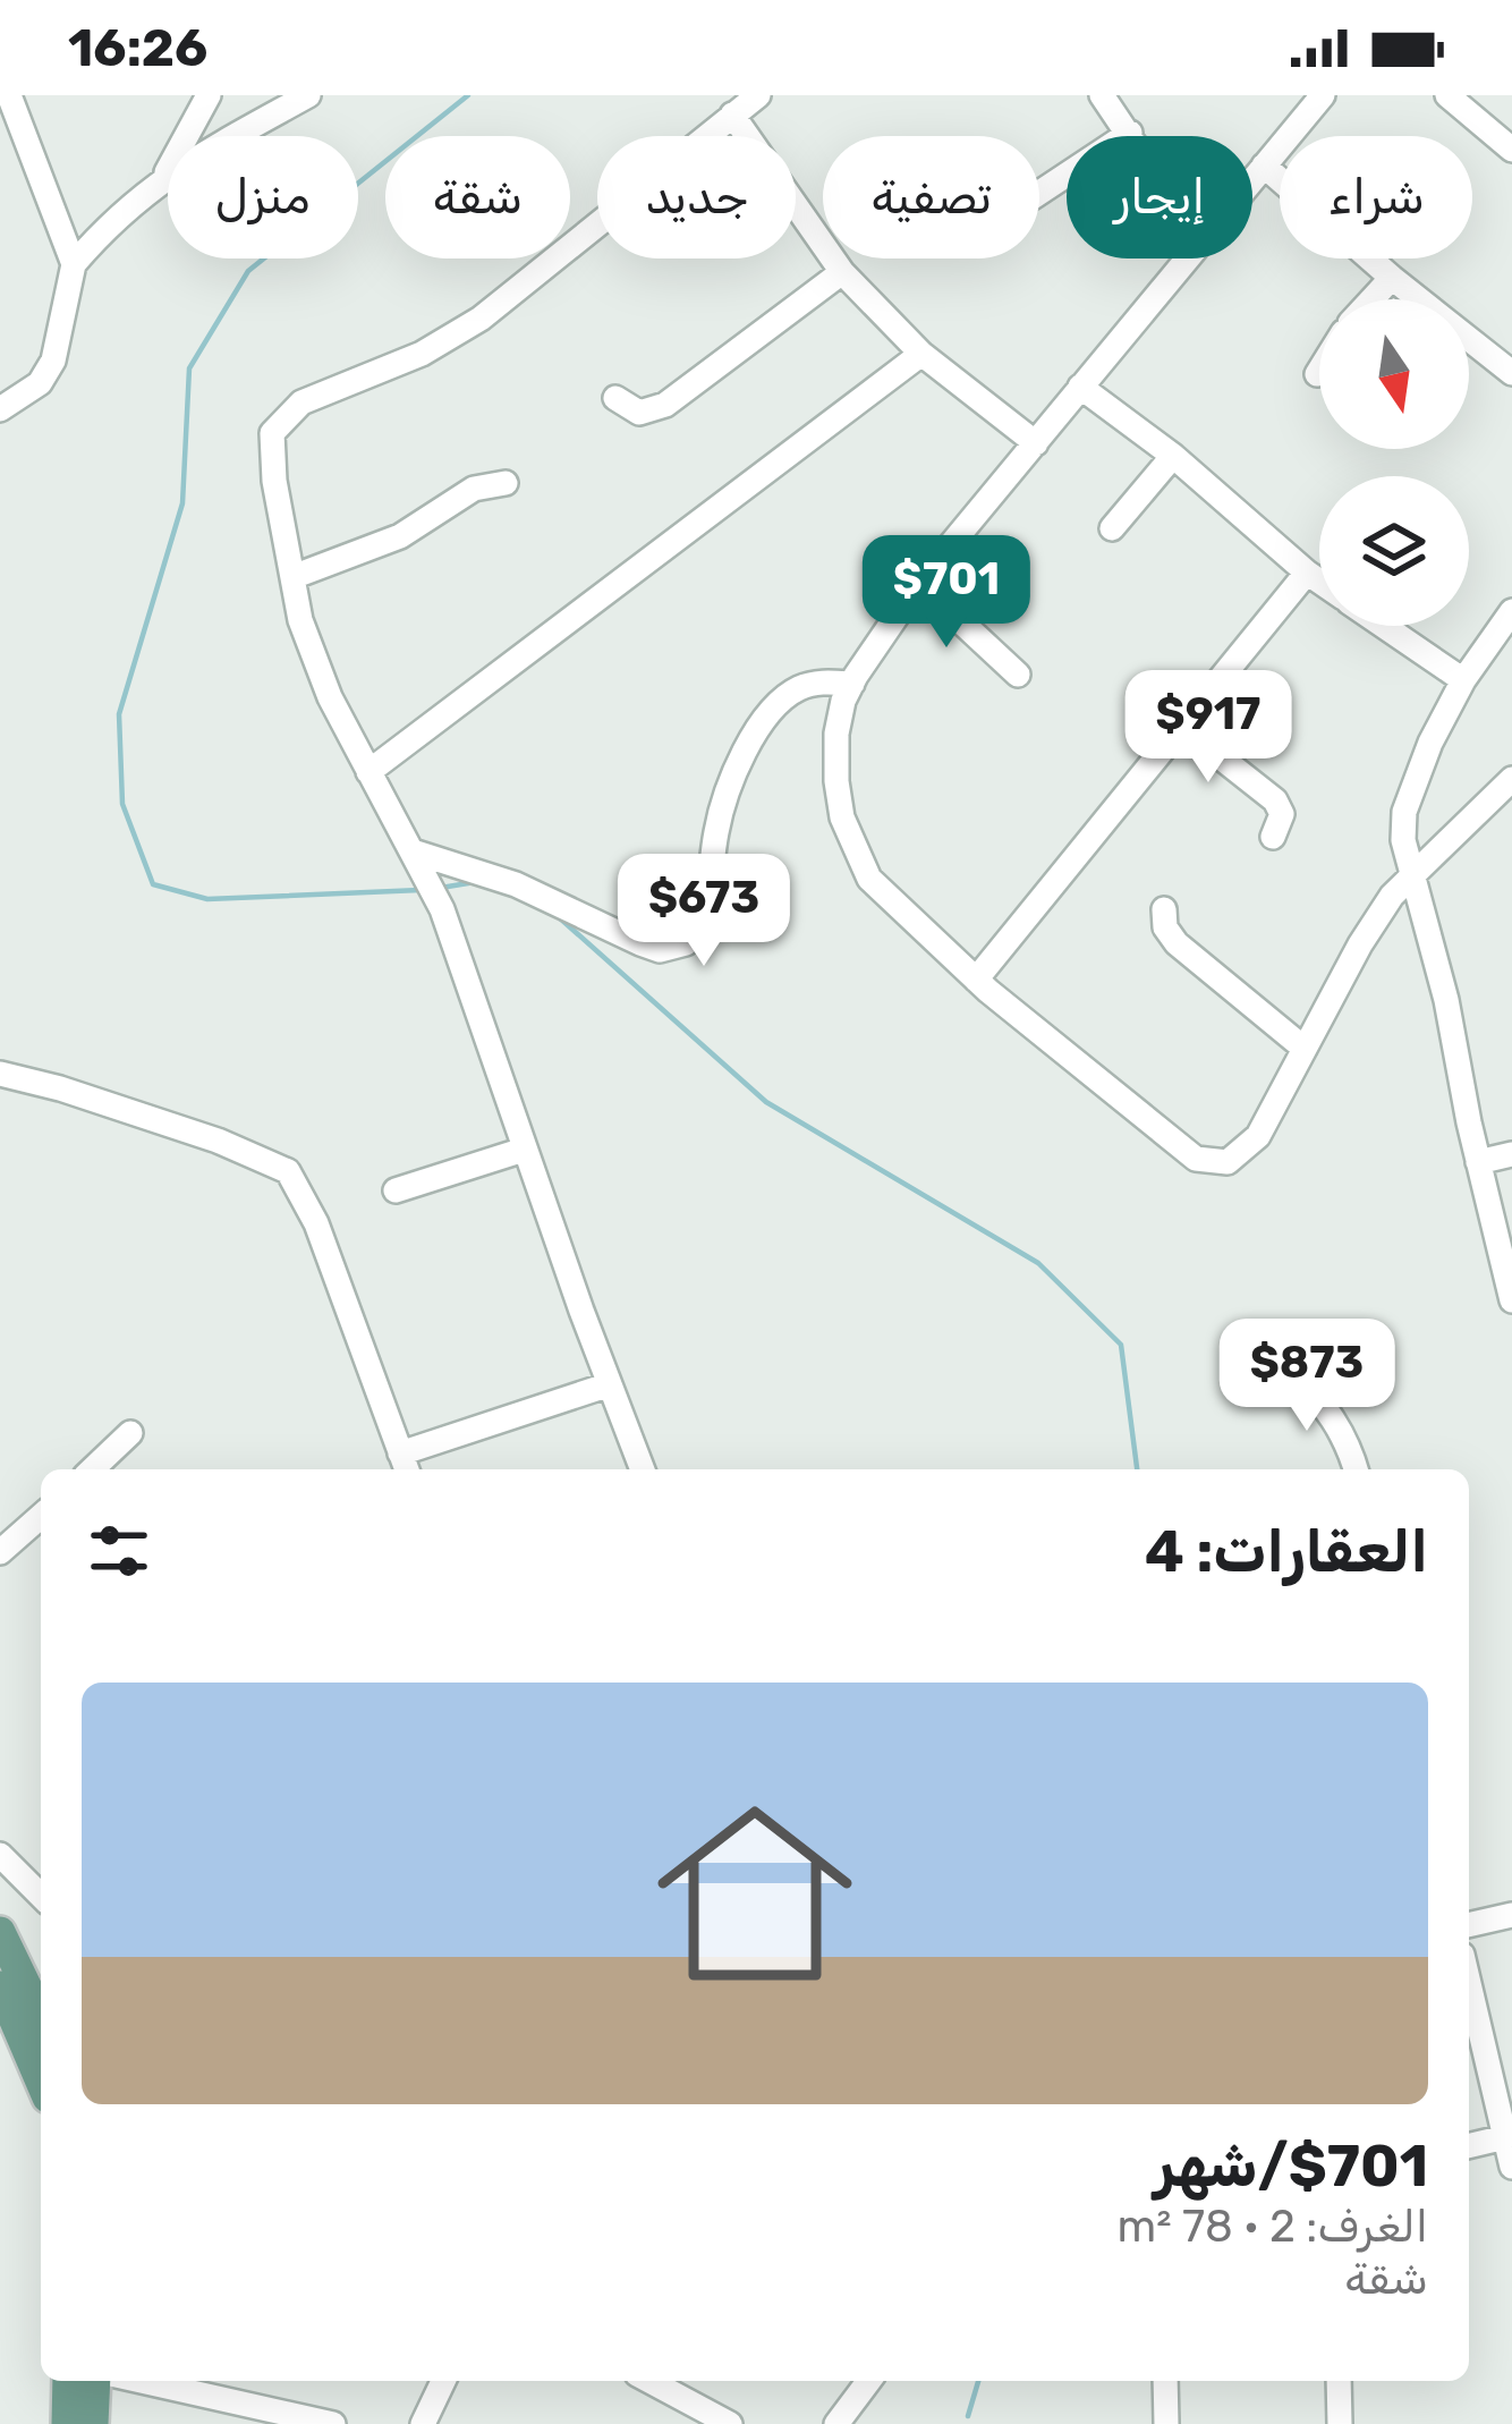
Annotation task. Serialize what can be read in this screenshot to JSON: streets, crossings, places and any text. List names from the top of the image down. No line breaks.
{"north":"bottom","page":{"status":"16:26","chip":["شراء","إيجار","تصفية","جديد","شقة","منزل"],"price":["$701","$917","$673","$873"],"heading":"العقارات: 4","list":[{"name":"$701/شهر","note":"الغرف: 2 · 78 m² · شقة"}]}}
